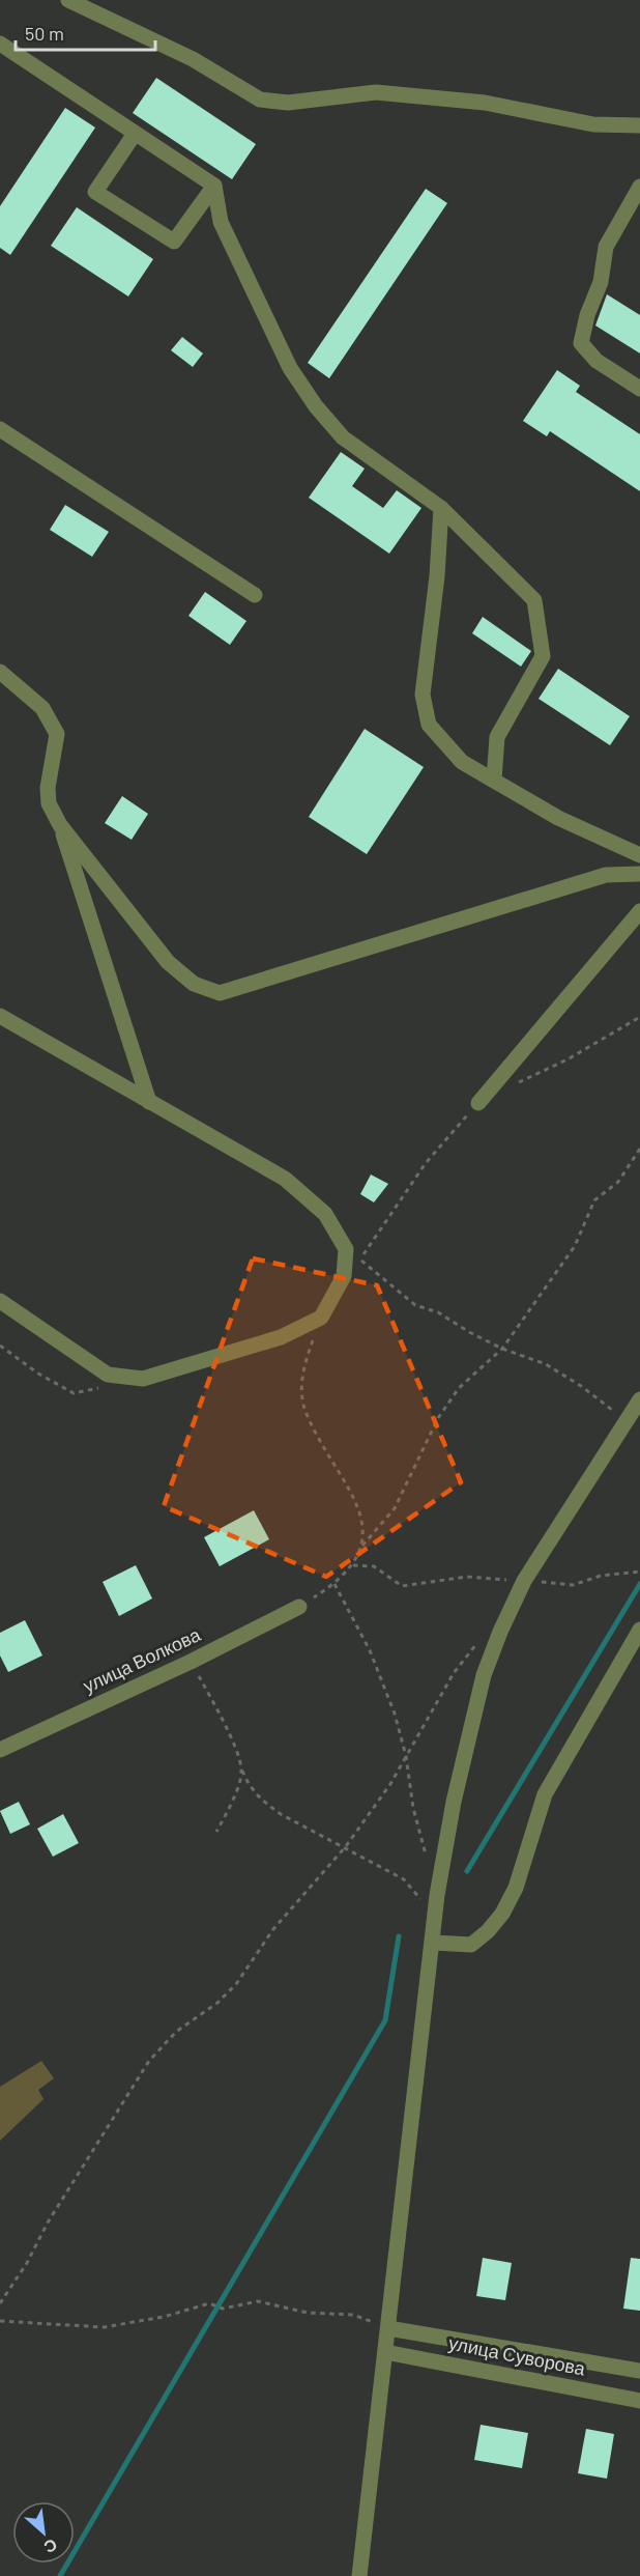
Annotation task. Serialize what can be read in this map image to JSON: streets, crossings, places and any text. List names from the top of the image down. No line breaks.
{"streets":{"street":["улица Волкова","улица Суворова"]},"scale_bar":"50 m","north":"bottom right"}
